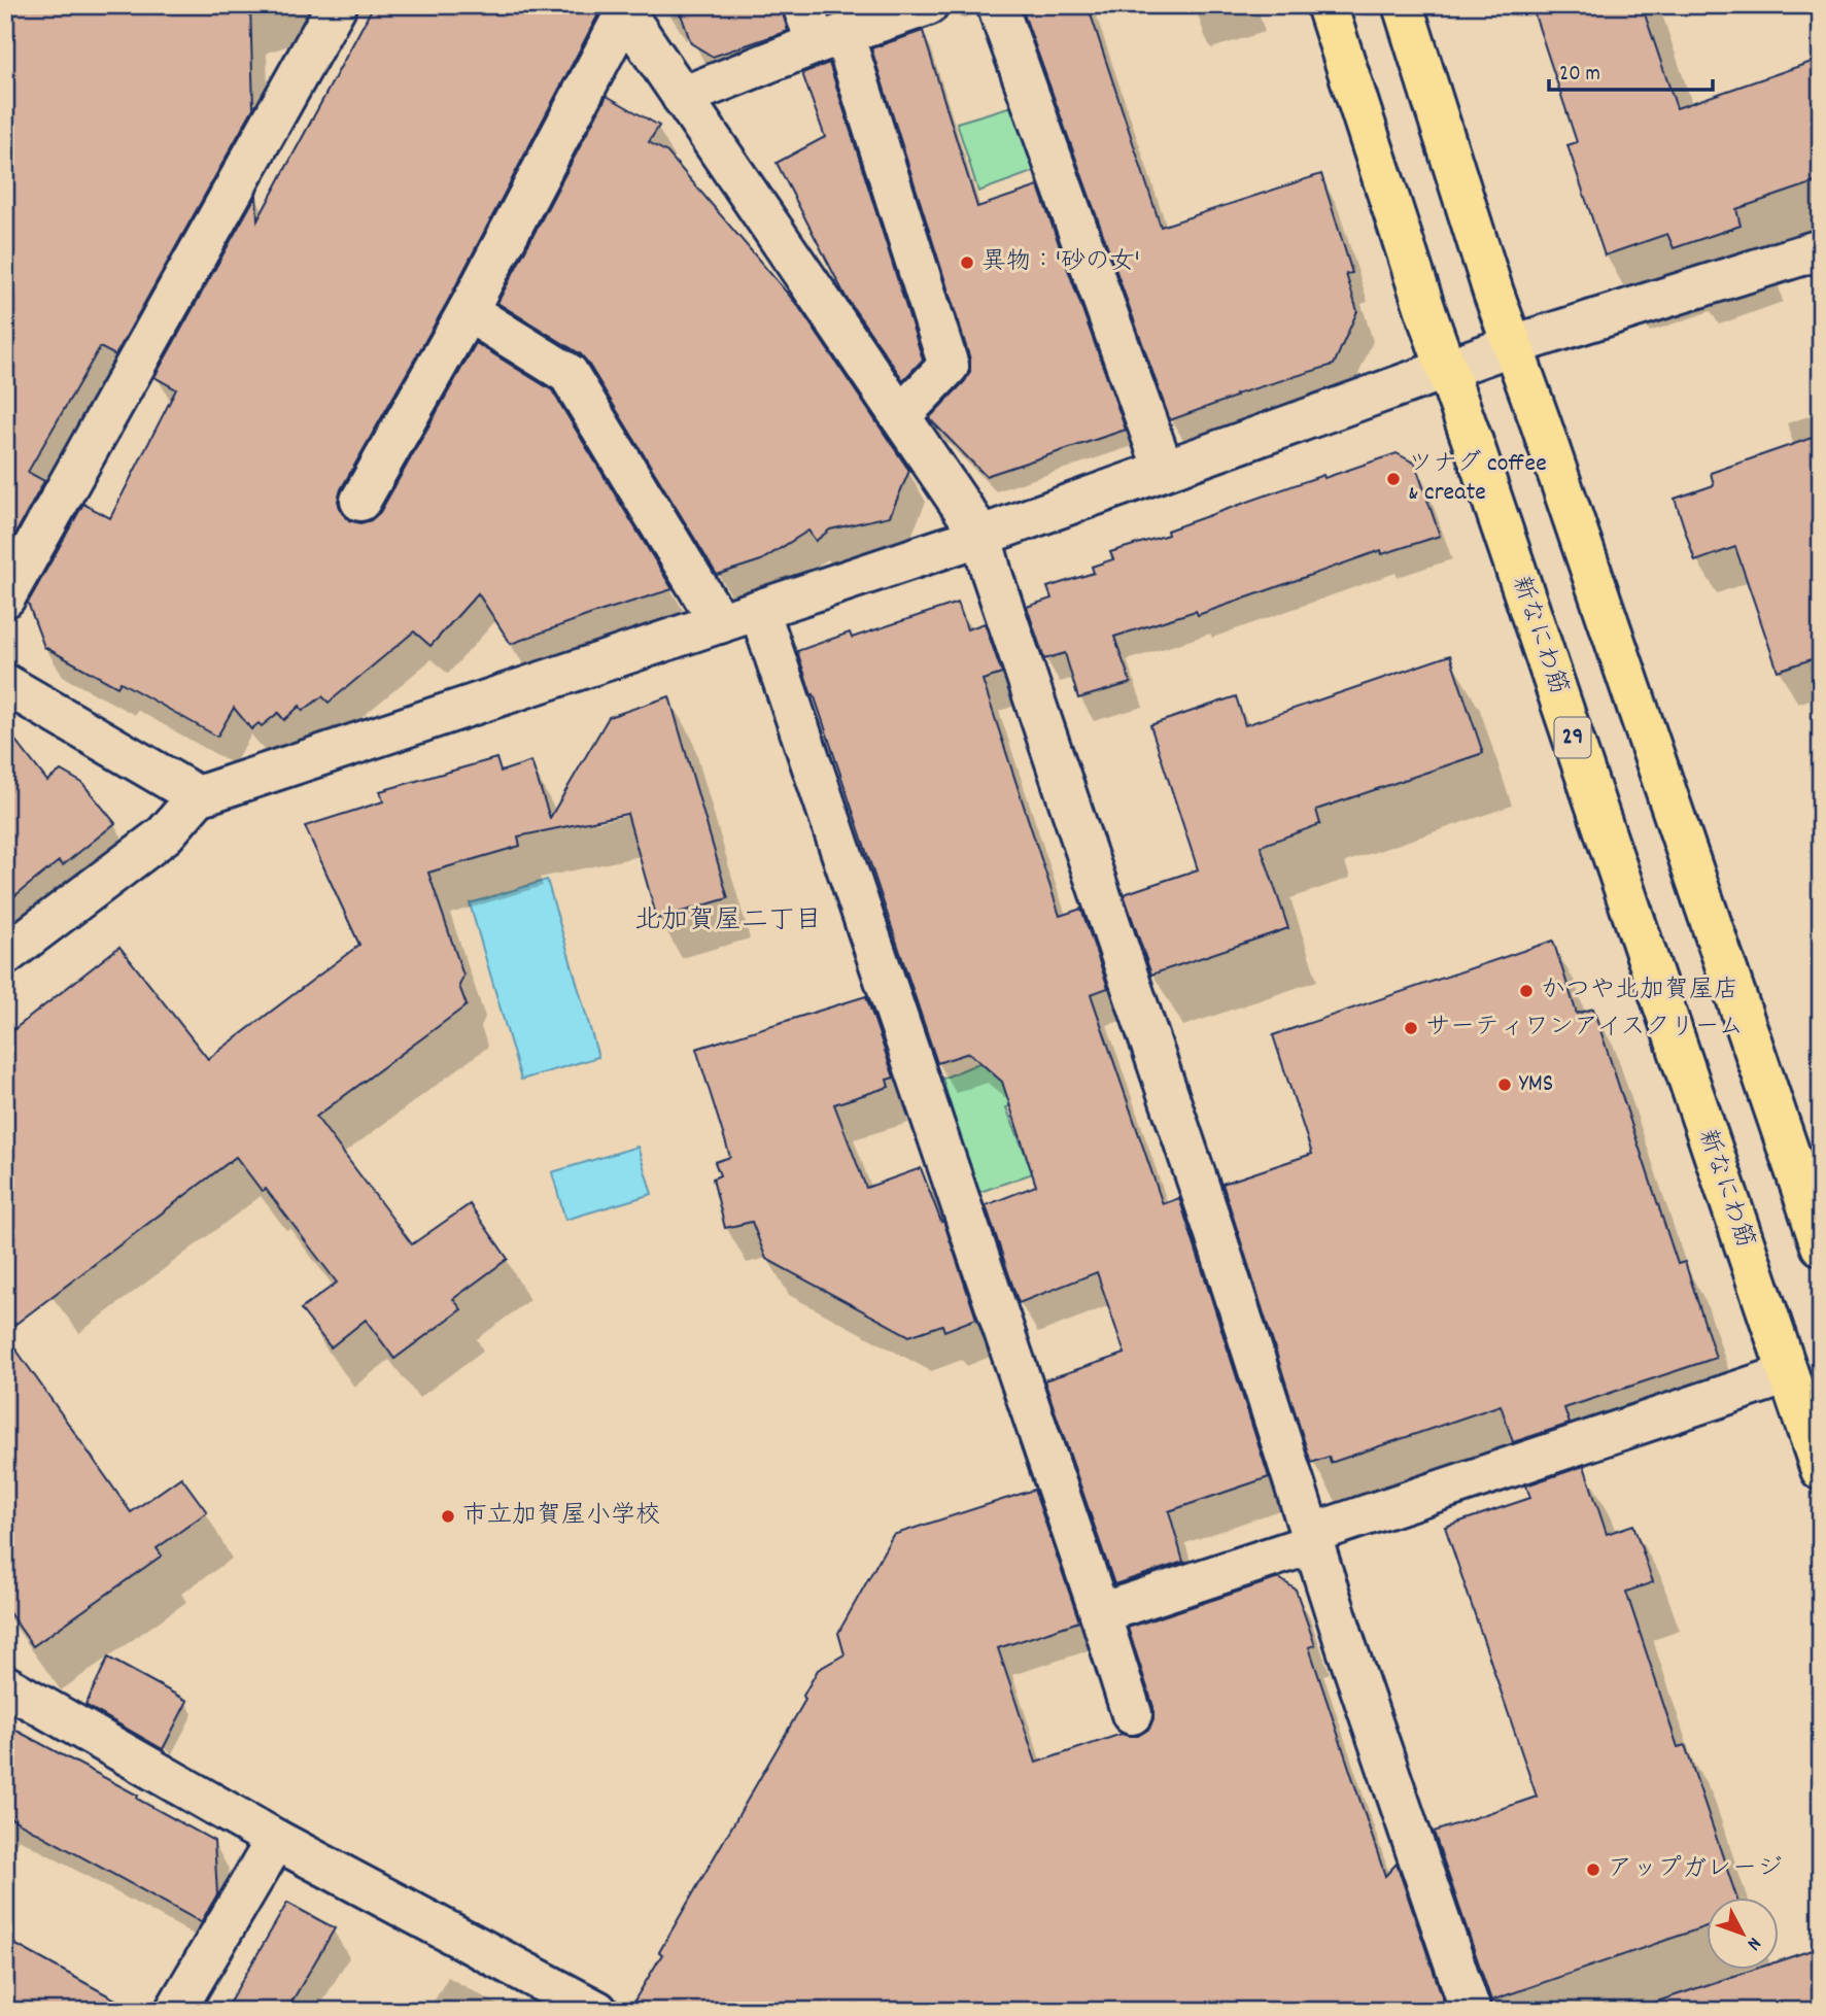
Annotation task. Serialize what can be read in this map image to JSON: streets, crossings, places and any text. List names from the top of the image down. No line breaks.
{"streets":{"main road":["新なにわ筋","29"]},"districts":["北加賀屋二丁目"],"places":["異物：'砂の女'","ツナグ coffee & create","かつや北加賀屋店","サーティワンアイスクリーム","YMS","市立加賀屋小学校","アップガレージ"],"scale_bar":"20 m","north":"bottom right"}
